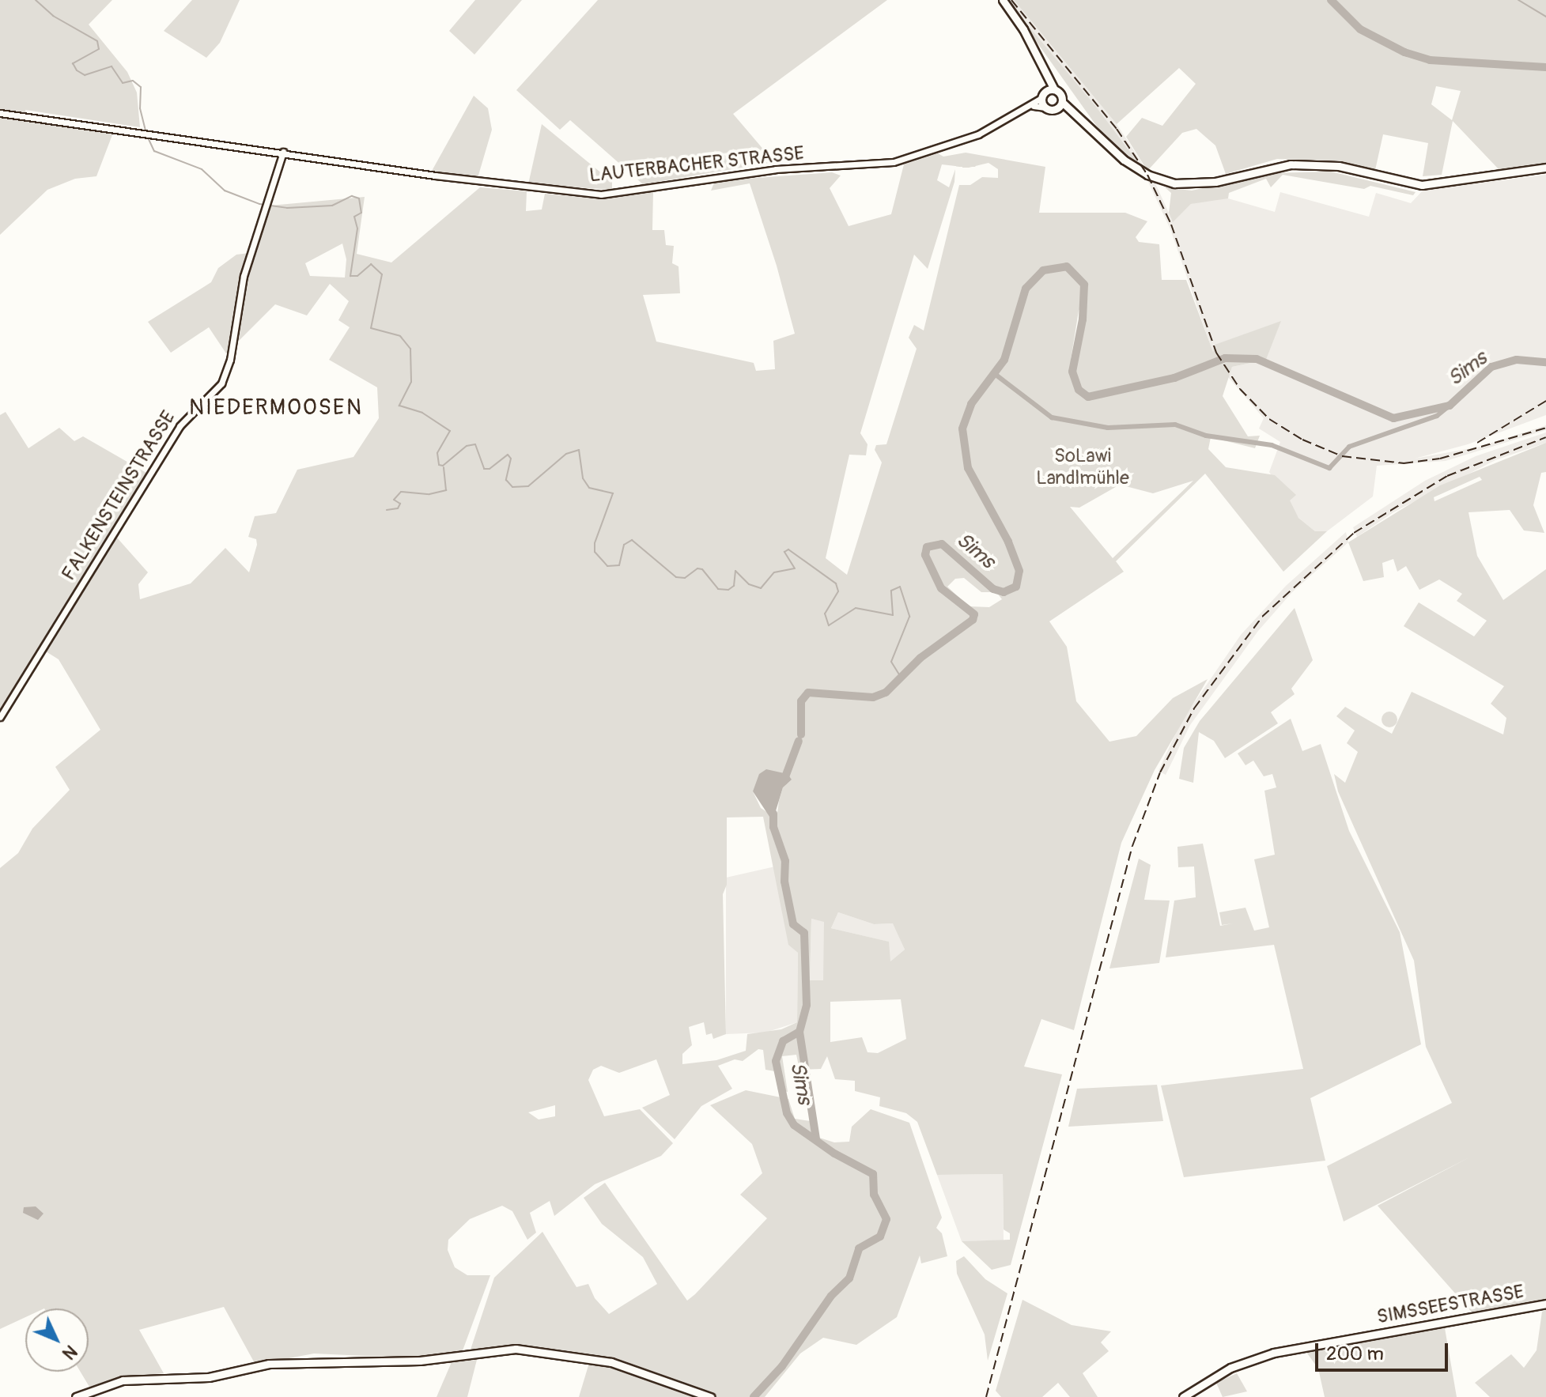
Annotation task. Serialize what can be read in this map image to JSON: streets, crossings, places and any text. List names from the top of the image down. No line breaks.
{"streets":{"main road":["SIMSSEESTRASSE"],"street":["LAUTERBACHER STRASSE","FALKENSTEINSTRASSE"]},"crossings":[["LAUTERBACHER STRASSE","FALKENSTEINSTRASSE"]],"districts":["NIEDERMOOSEN"],"water":["Sims"],"parks":["SoLawi Landlmühle"],"scale_bar":"200 m","north":"bottom right"}
